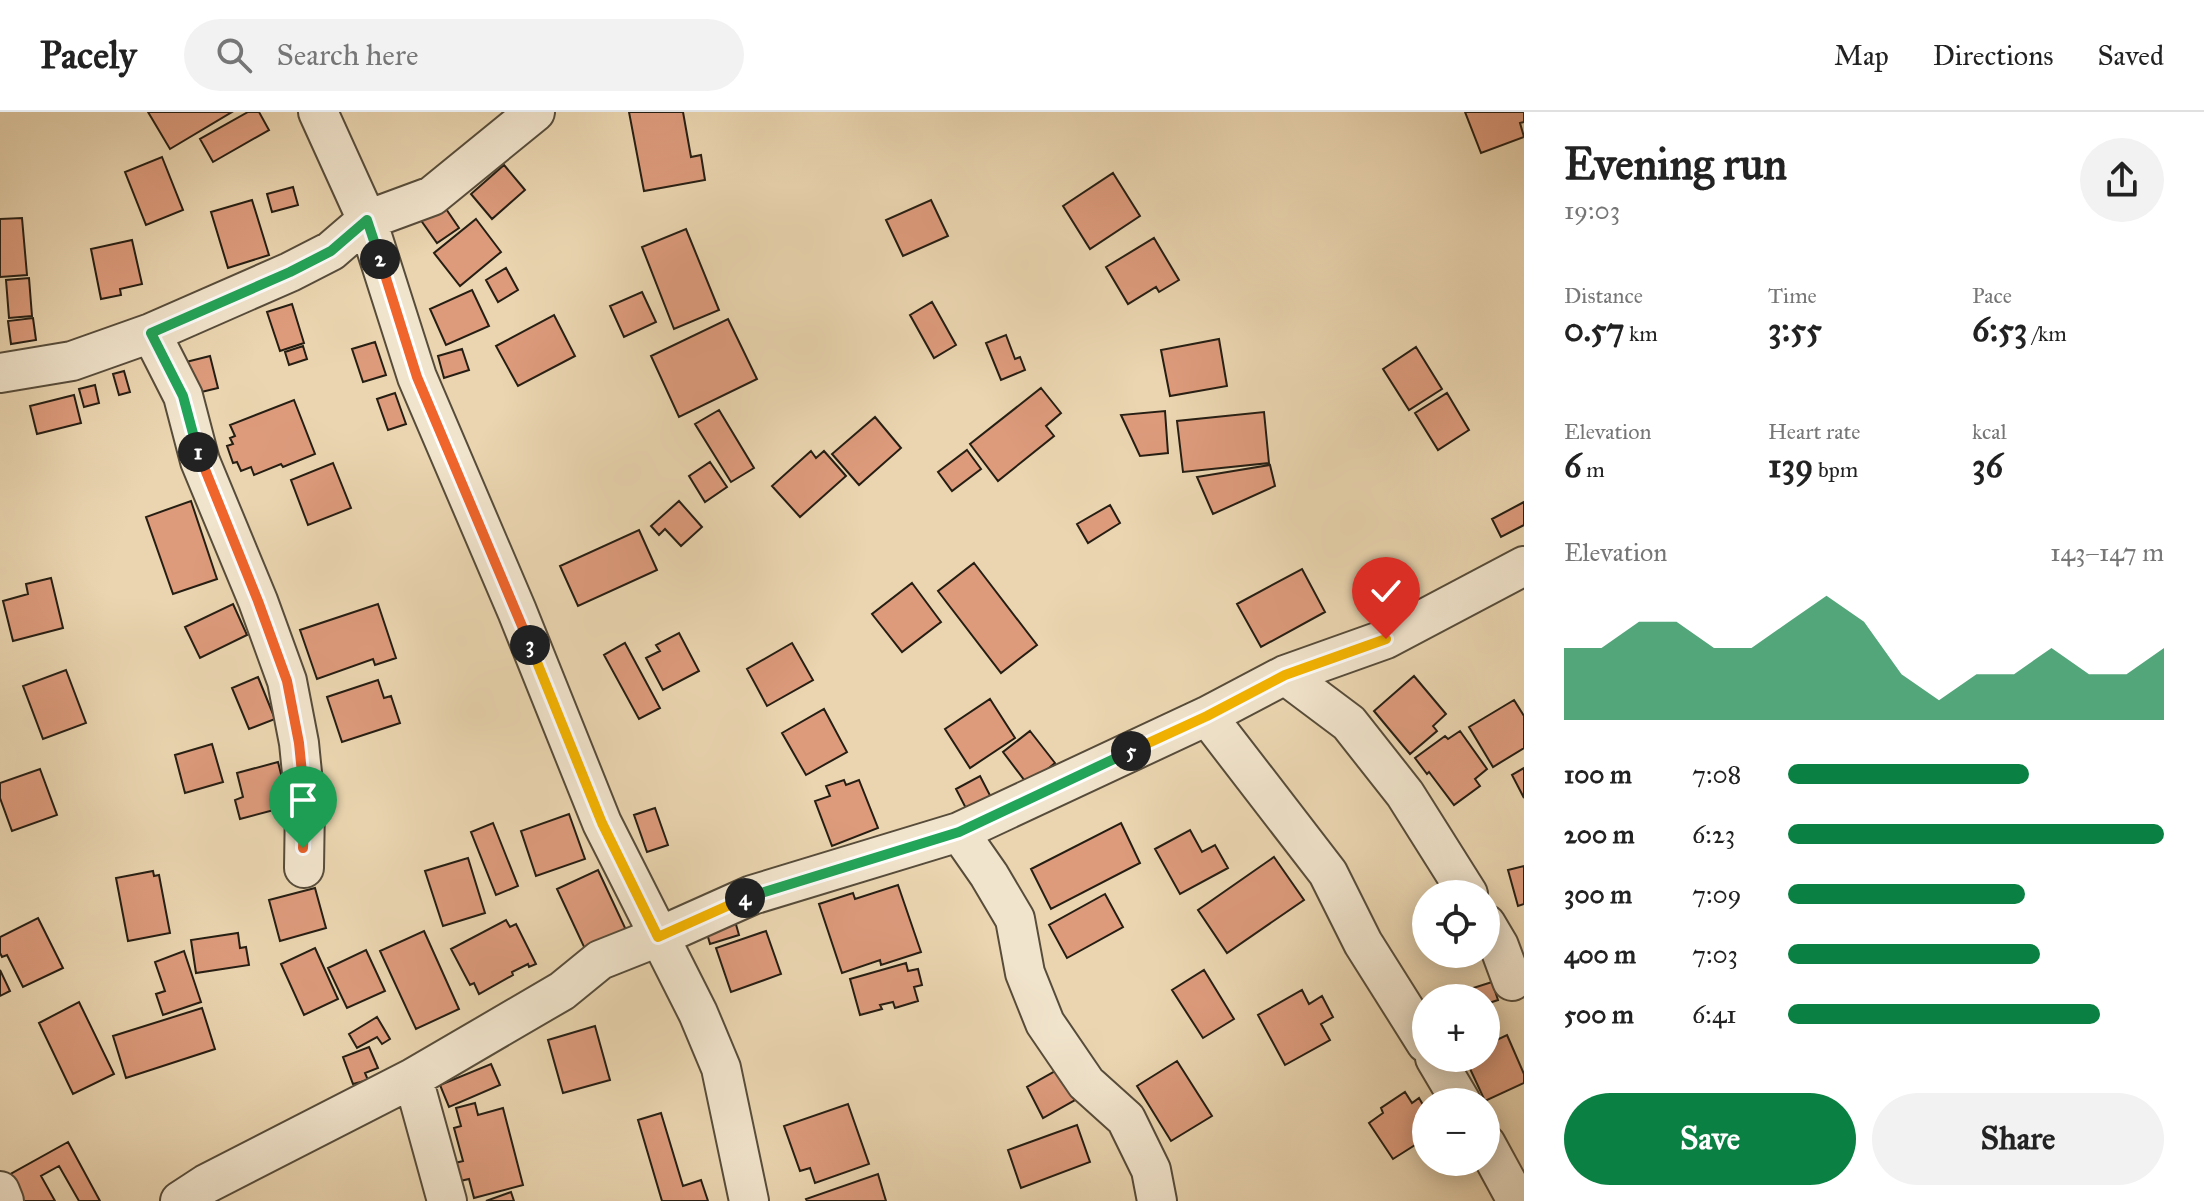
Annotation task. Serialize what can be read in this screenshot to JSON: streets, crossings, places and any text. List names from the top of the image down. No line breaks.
{"page":{"header":"Pacely","search":"Search here","nav":["Map","Directions","Saved"],"heading":["Evening run","19:03"],"pins":["2","1","3","5","4"],"stats":[["Distance","0.57 km"],["Time","3:55"],["Pace","6:53 /km"],["Elevation","6 m"],["Heart rate","139 bpm"],["kcal","36"]],"chart":["Elevation","143–147 m"],"list":[{"name":"100 m","note":"7:08"},{"name":"200 m","note":"6:23"},{"name":"300 m","note":"7:09"},{"name":"400 m","note":"7:03"},{"name":"500 m","note":"6:41"}],"map_buttons":["+","−"],"buttons":["Save","Share"]}}
